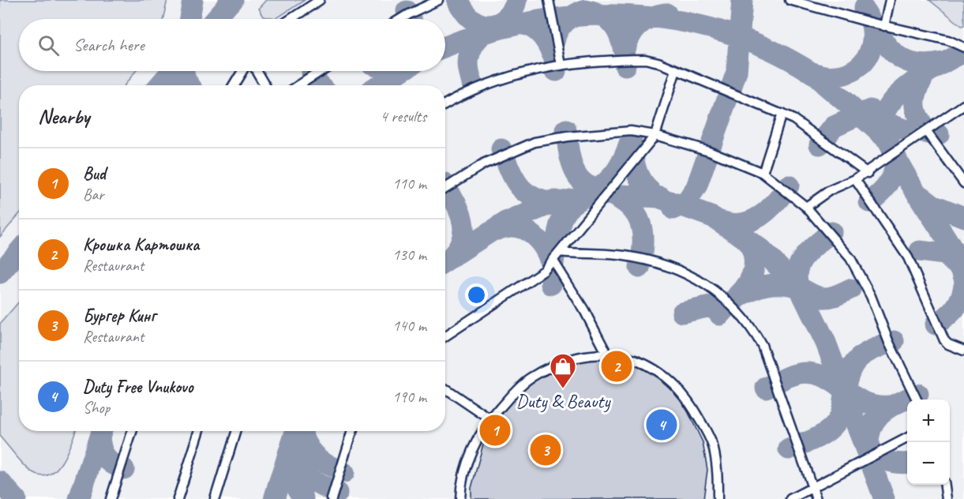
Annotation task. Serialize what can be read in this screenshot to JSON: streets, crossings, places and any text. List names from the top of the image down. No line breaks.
{"places":{"shop":["Duty & Beauty"]},"page":{"search":"Search here","heading":["Nearby","4 results"],"list":[{"mark":"1","name":"Bud","note":"Bar","value":"110 m"},{"mark":"2","name":"Крошка Картошка","note":"Restaurant","value":"130 m"},{"mark":"3","name":"Бургер Кинг","note":"Restaurant","value":"140 m"},{"mark":"4","name":"Duty Free Vnukovo","note":"Shop","value":"190 m"}],"pins":["2","4","1","3"],"map_buttons":["+","−"]}}
